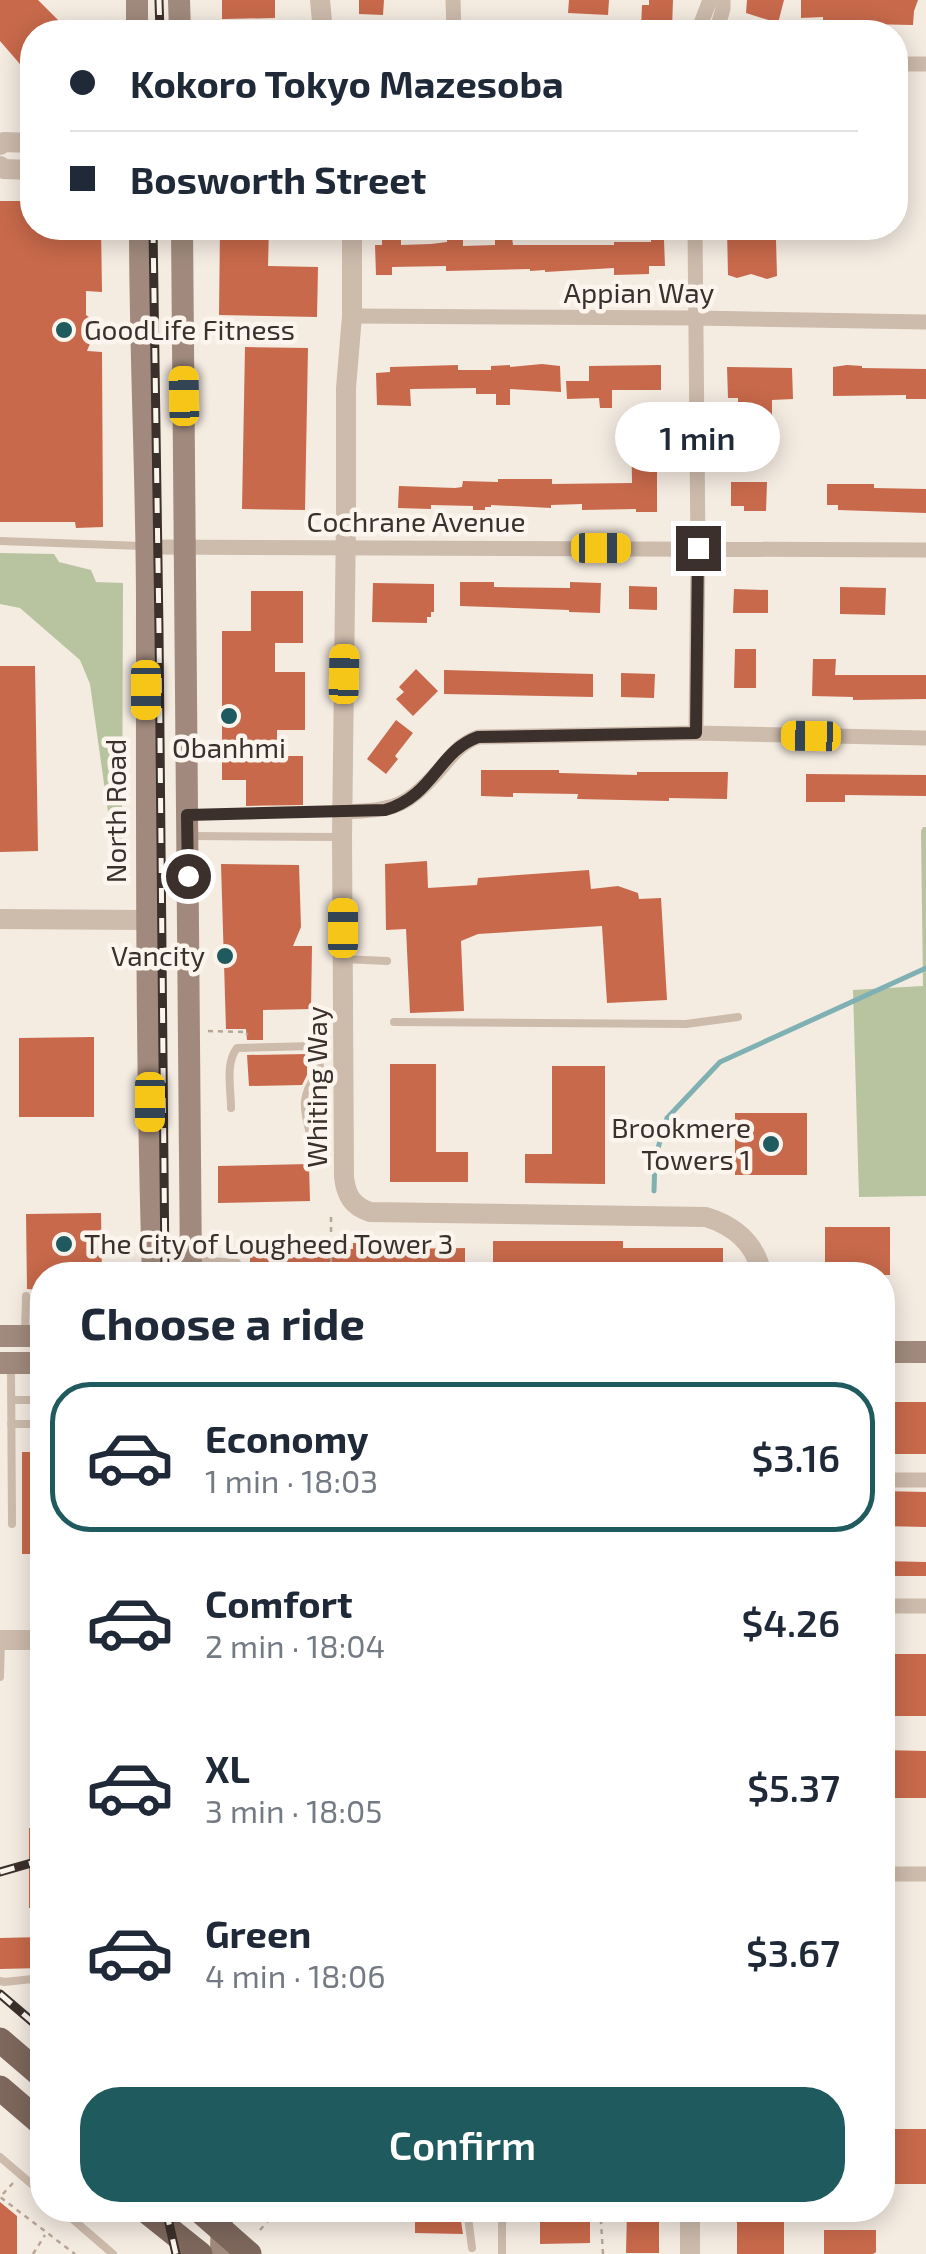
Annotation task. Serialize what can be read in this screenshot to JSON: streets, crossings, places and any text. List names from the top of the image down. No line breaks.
{"streets":{"main road":["North Road"],"street":["Appian Way","Cochrane Avenue","Whiting Way"]},"crossings":[["Appian Way","Whiting Way"],["Cochrane Avenue","North Road"],["Cochrane Avenue","Whiting Way"]],"places":["GoodLife Fitness","Obanhmi","Vancity","Brookmere Towers 1","The City of Lougheed Tower 3"],"page":{"banner":["Kokoro Tokyo Mazesoba","Bosworth Street"],"bubble":"1 min","heading":"Choose a ride","list":[{"name":"Economy","note":"1 min · 18:03","value":"$3.16"},{"name":"Comfort","note":"2 min · 18:04","value":"$4.26"},{"name":"XL","note":"3 min · 18:05","value":"$5.37"},{"name":"Green","note":"4 min · 18:06","value":"$3.67"}],"buttons":"Confirm"}}
